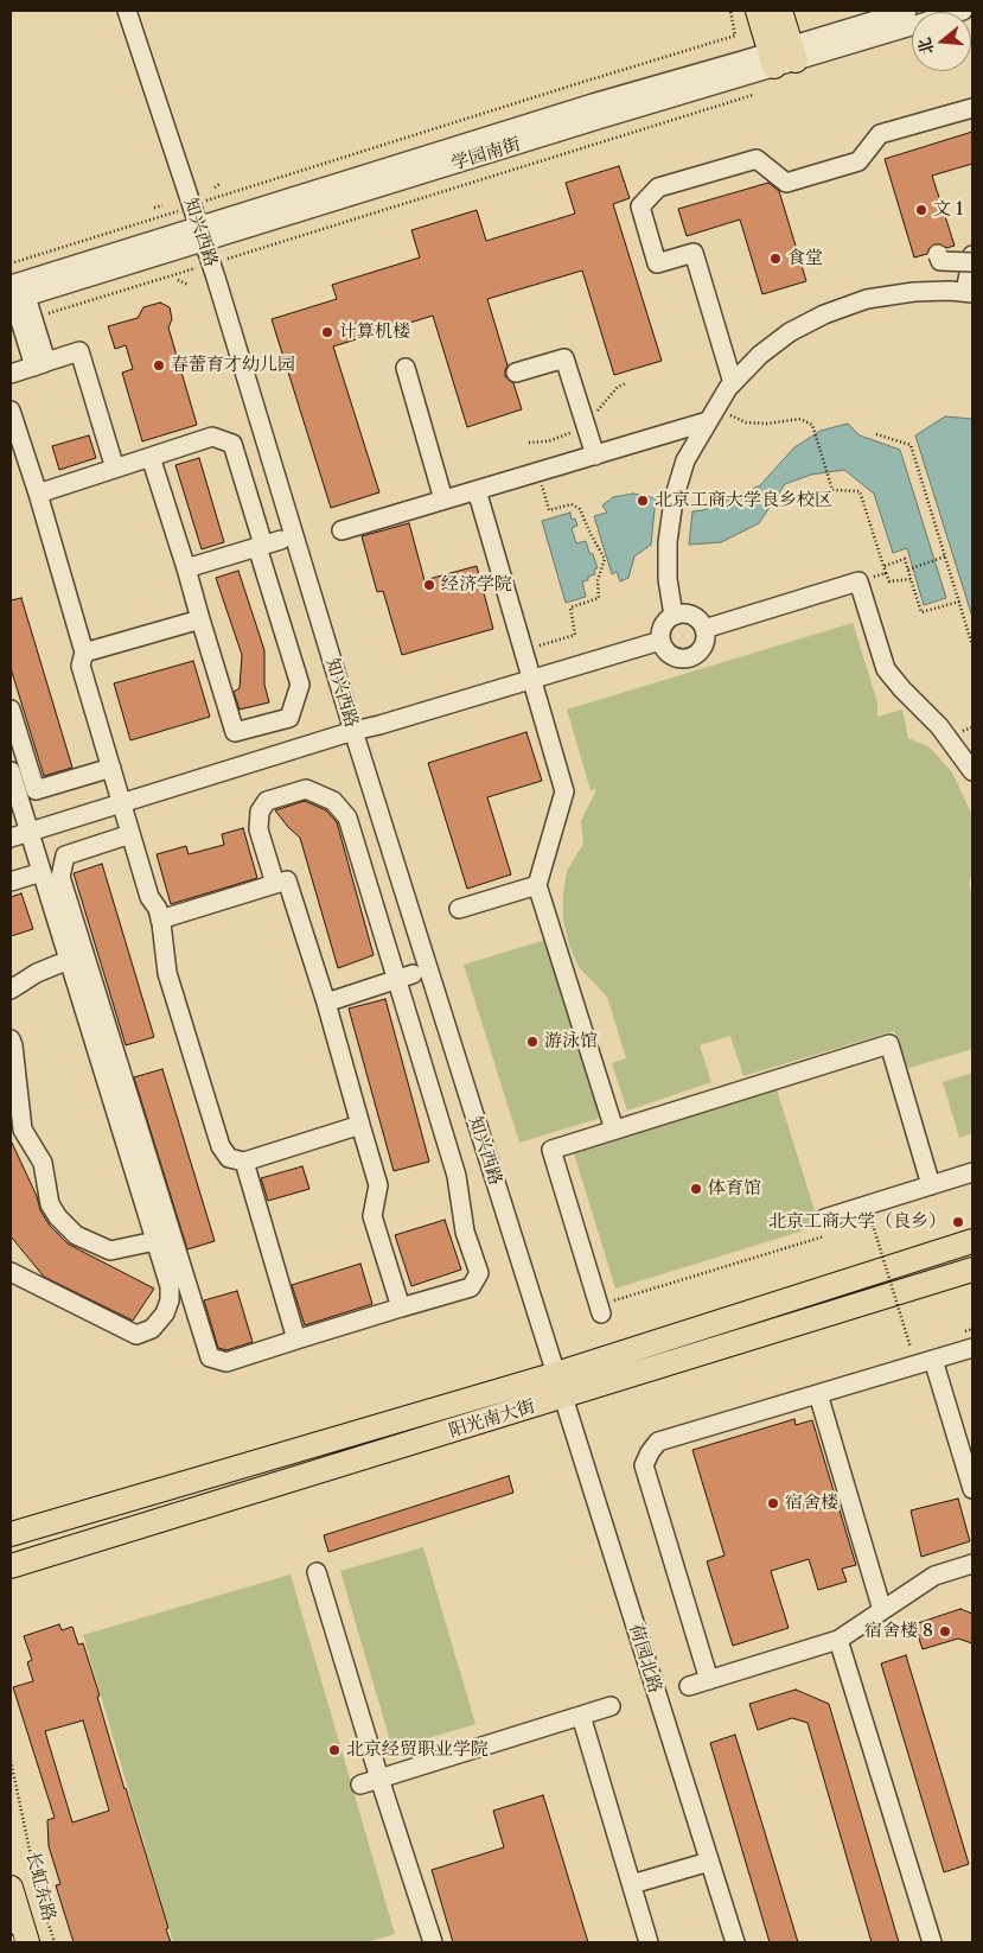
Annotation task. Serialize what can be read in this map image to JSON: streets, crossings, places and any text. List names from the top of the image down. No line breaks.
{"streets":{"main road":["阳光南大街","长虹东路"],"street":["学园南街","知兴西路","荷园北路"]},"crossings":[["学园南街","知兴西路"],["知兴西路","阳光南大街"],["知兴西路","荷园北路"],["阳光南大街","荷园北路"]],"places":["文 1","食堂","计算机楼","春蕾育才幼儿园","北京工商大学良乡校区","经济学院","游泳馆","体育馆","北京工商大学（良乡）","宿舍楼","宿舍楼 8","北京经贸职业学院"],"north":"left"}
